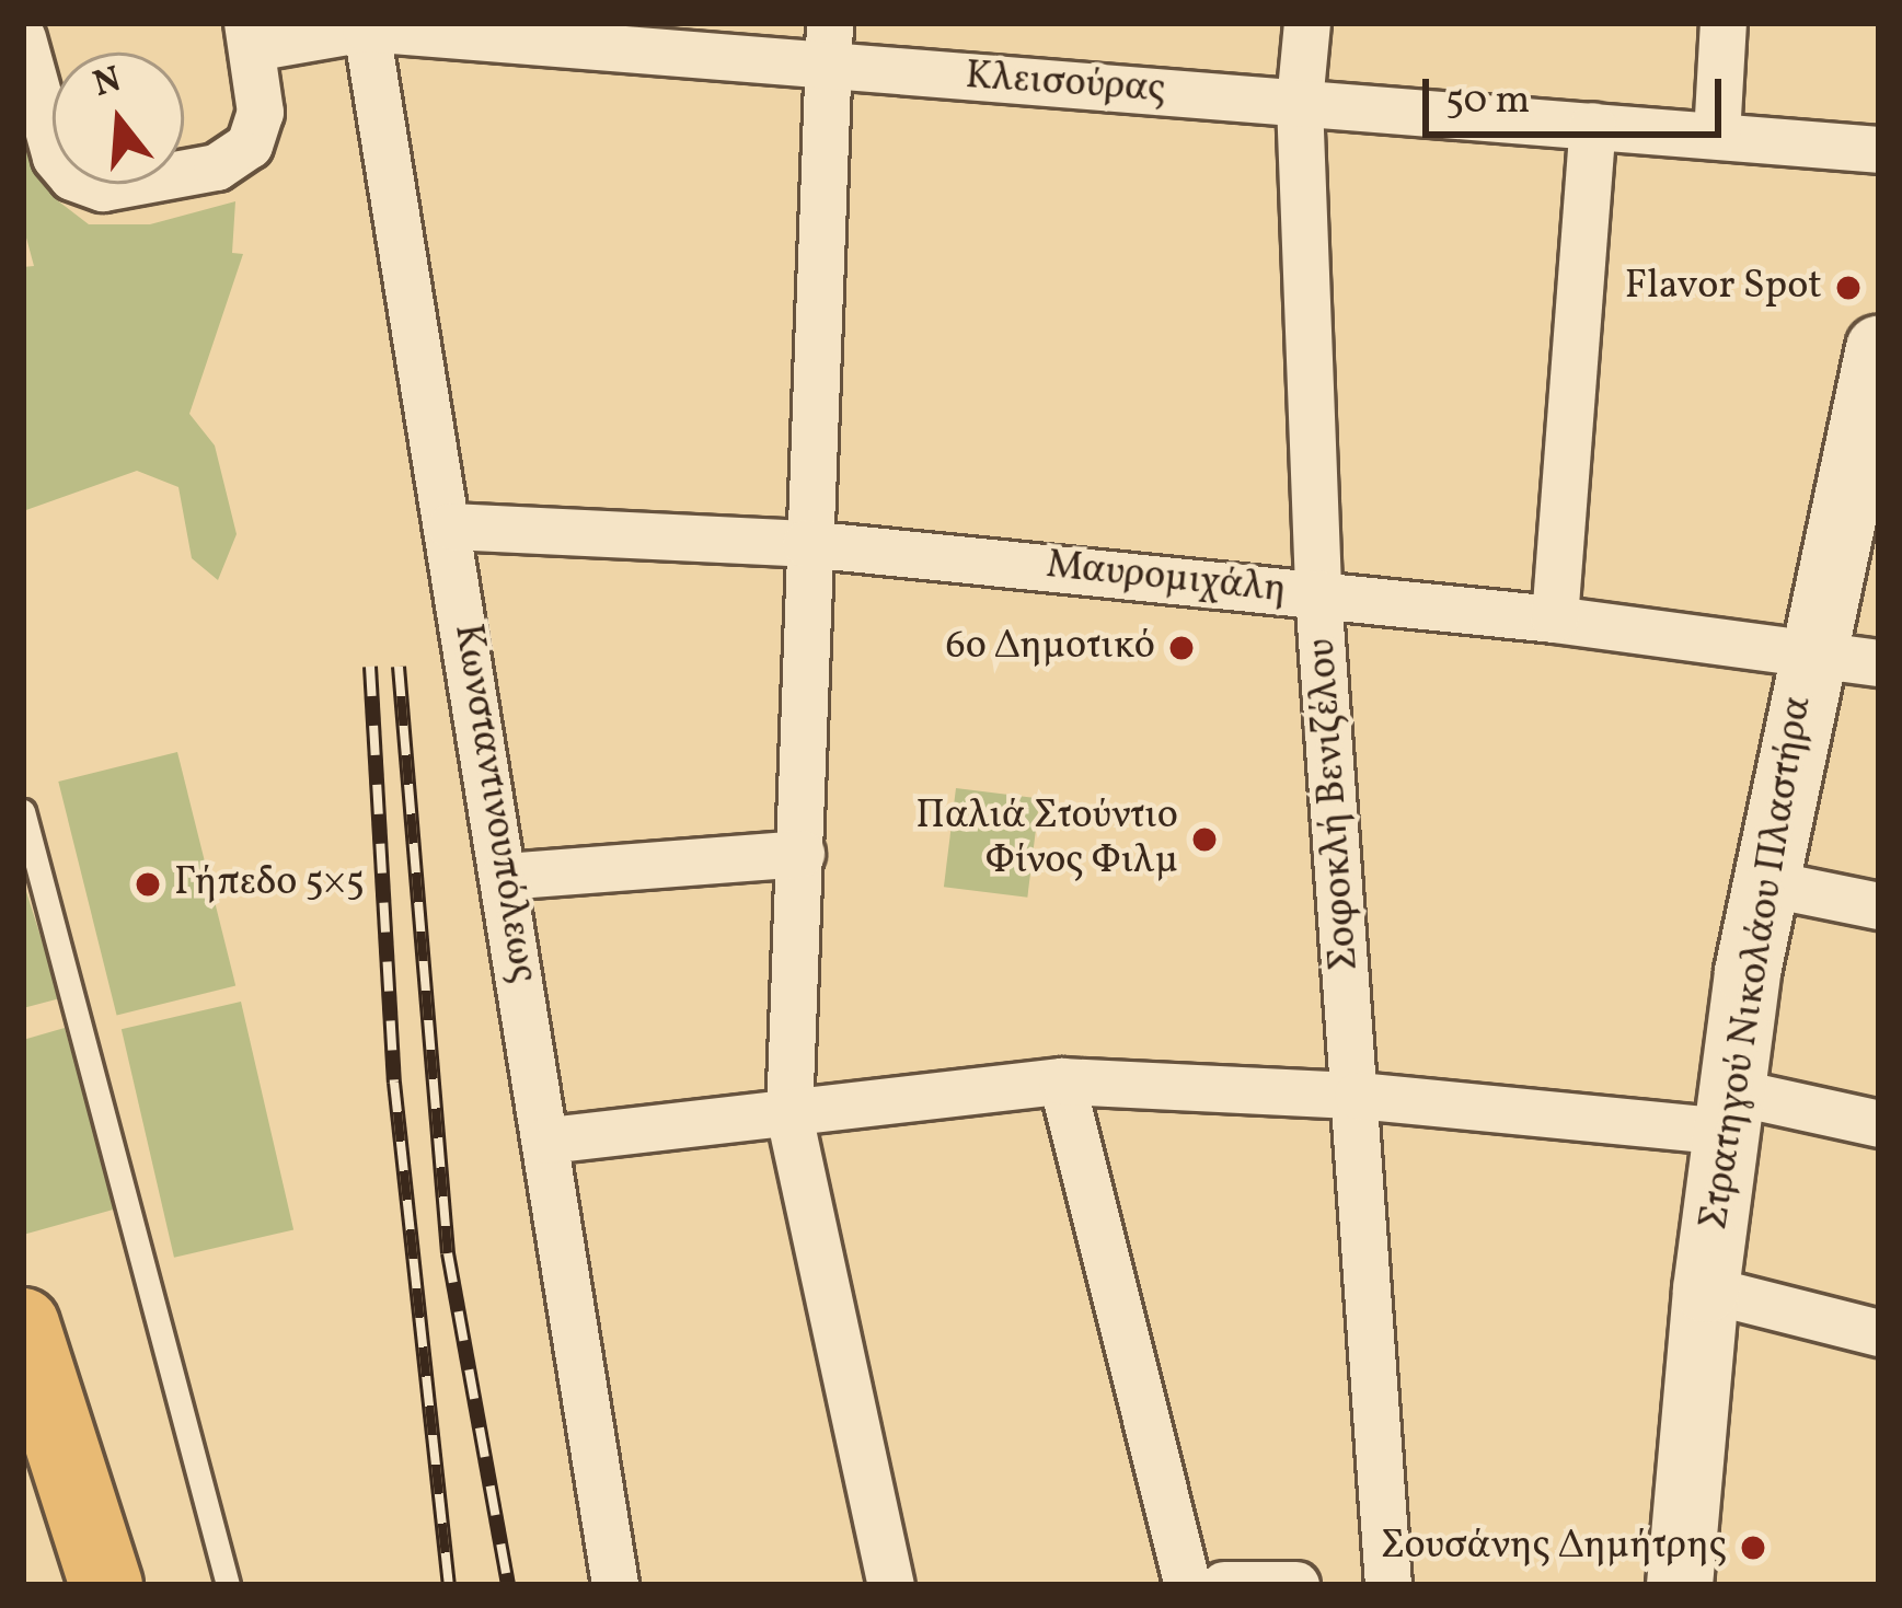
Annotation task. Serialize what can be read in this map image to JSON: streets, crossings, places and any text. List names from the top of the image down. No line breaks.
{"streets":{"street":["Κλεισούρας","Μαυρομιχάλη","Κωνσταντινουπόλεως","Σοφοκλή Βενιζέλου","Στρατηγού Νικολάου Πλαστήρα"]},"crossings":[["Κλεισούρας","Κωνσταντινουπόλεως"],["Κλεισούρας","Σοφοκλή Βενιζέλου"],["Μαυρομιχάλη","Κωνσταντινουπόλεως"],["Μαυρομιχάλη","Σοφοκλή Βενιζέλου"],["Μαυρομιχάλη","Στρατηγού Νικολάου Πλαστήρα"]],"places":["Flavor Spot","6ο Δημοτικό","Παλιά Στούντιο Φίνος Φιλμ","Γήπεδο 5×5","Σουσάνης Δημήτρης"],"scale_bar":"50 m","north":"top"}
